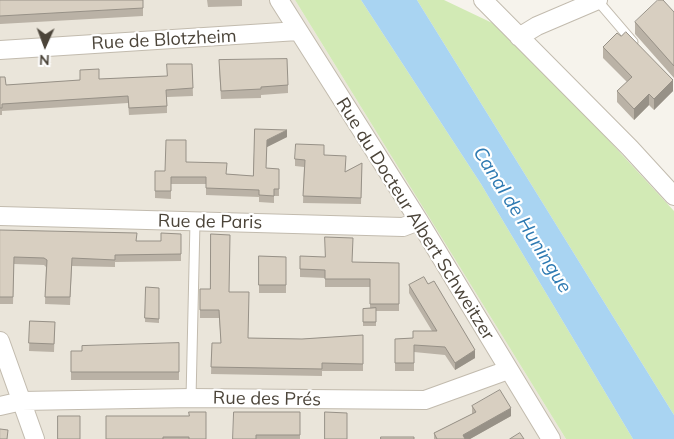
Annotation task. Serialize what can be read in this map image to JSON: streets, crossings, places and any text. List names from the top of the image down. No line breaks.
{"streets":{"street":["Rue de Blotzheim","Rue du Docteur Albert Schweitzer","Rue de Paris","Rue des Prés"]},"crossings":[["Rue de Blotzheim","Rue du Docteur Albert Schweitzer"],["Rue du Docteur Albert Schweitzer","Rue de Paris"],["Rue du Docteur Albert Schweitzer","Rue des Prés"]],"water":["Canal de Huningue"],"north":"bottom"}
